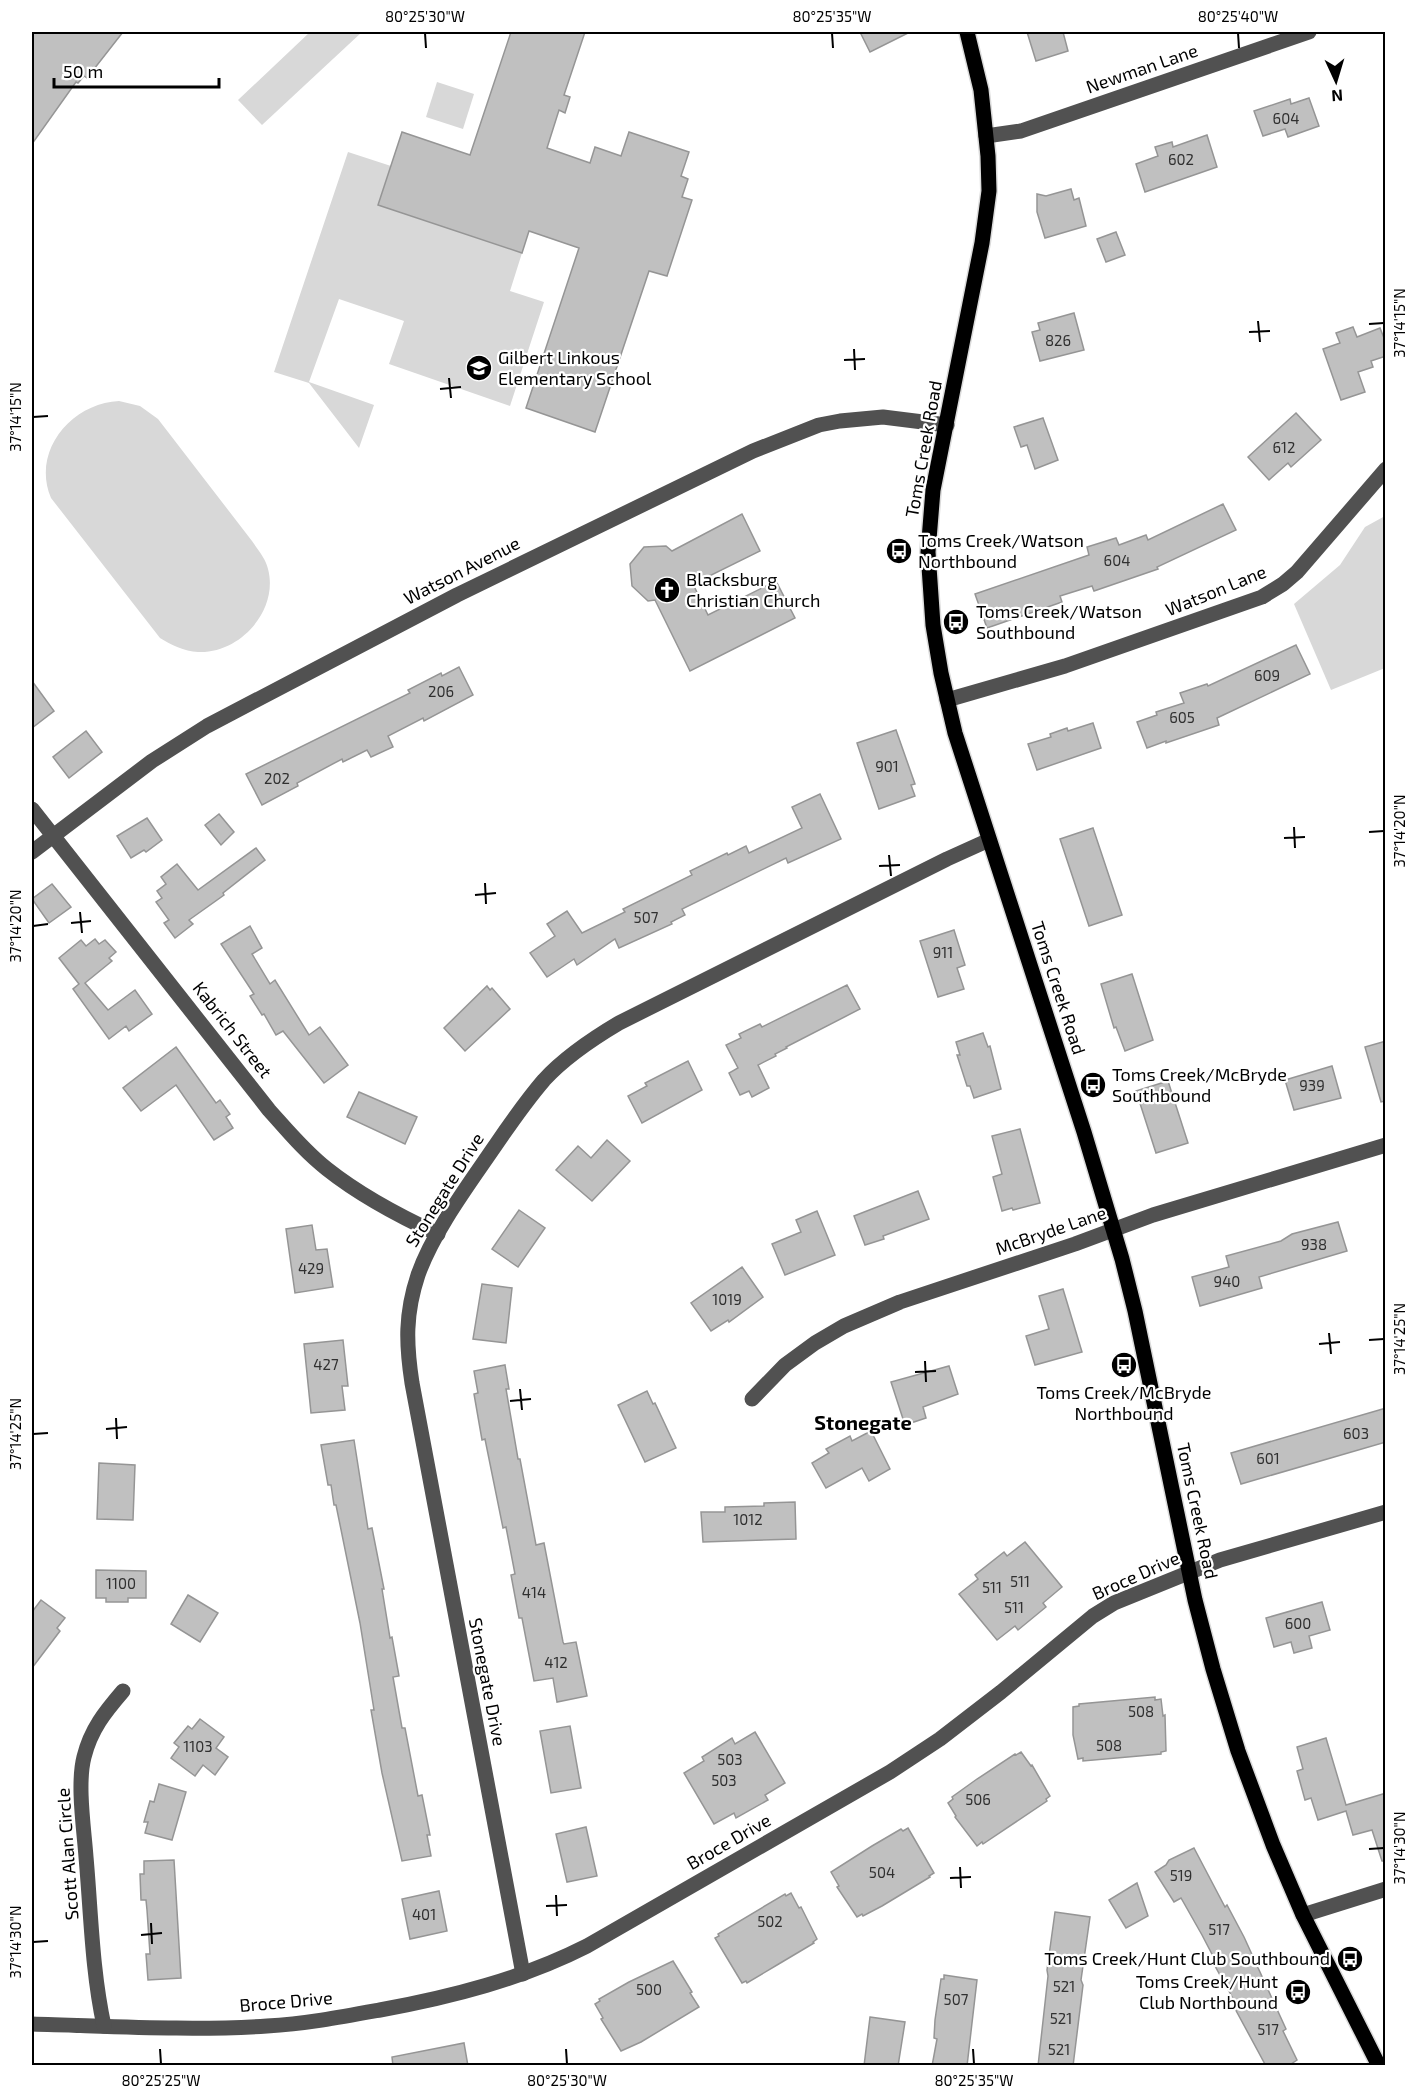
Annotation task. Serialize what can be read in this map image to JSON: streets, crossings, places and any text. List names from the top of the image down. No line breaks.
{"streets":{"main road":["Toms Creek Road"],"street":["Newman Lane","Watson Avenue","Watson Lane","Kabrich Street","Stonegate Drive","McBryde Lane","Broce Drive","Scott Alan Circle"]},"crossings":[["Newman Lane","Toms Creek Road"],["Toms Creek Road","Watson Avenue"],["Toms Creek Road","Watson Lane"],["Toms Creek Road","Stonegate Drive"],["Toms Creek Road","McBryde Lane"],["Toms Creek Road","Broce Drive"],["Watson Avenue","Kabrich Street"],["Kabrich Street","Stonegate Drive"],["Stonegate Drive","Broce Drive"],["Broce Drive","Scott Alan Circle"]],"districts":["Stonegate"],"places":{"school or university":["Gilbert Linkous Elementary School"],"bus stop":["Toms Creek/Watson Northbound","Toms Creek/Watson Southbound","Toms Creek/McBryde Southbound","Toms Creek/McBryde Northbound","Toms Creek/Hunt Club Southbound","Toms Creek/Hunt Club Northbound"],"church":["Blacksburg Christian Church"]},"house_numbers":["604","602","826","612","604","609","206","605","901","202","507","911","939","938","429","940","1019","427","603","601","1012","511","1100","511","414","511","600","412","508","508","1103","503","503","506","504","519","401","502","517","521","500","507","521","517","521"],"scale_bar":"50 m","north":"bottom","coordinates":["80°25'30\"W","80°25'35\"W","80°25'40\"W","37°14'15\"N","37°14'20\"N","37°14'25\"N","37°14'30\"N","80°25'25\"W"]}
